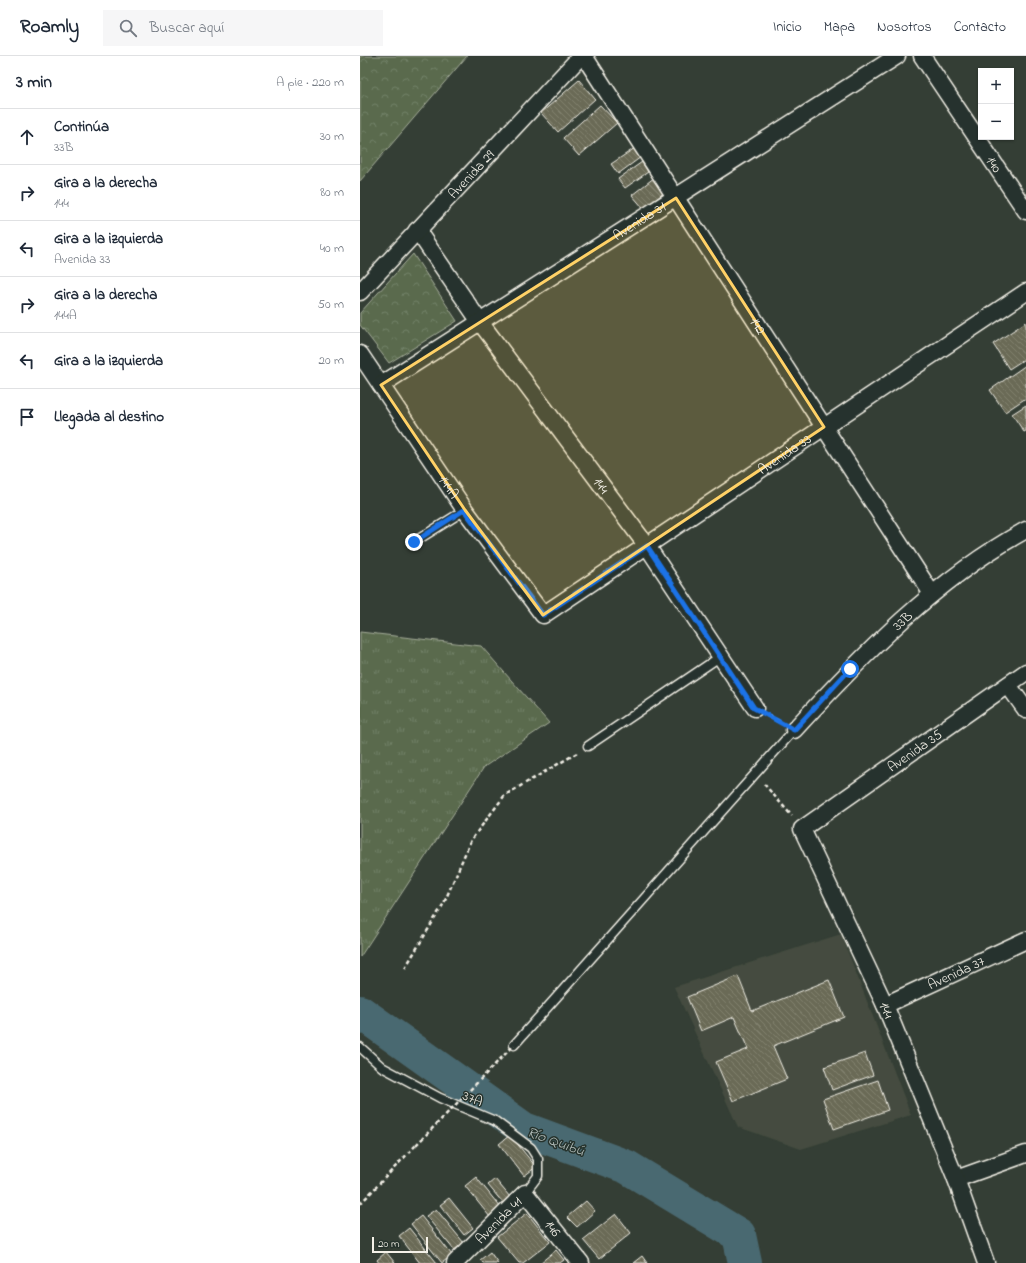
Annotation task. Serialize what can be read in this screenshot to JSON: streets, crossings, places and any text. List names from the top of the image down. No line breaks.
{"streets":{"street":["140","Avenida 29","Avenida 31","142","Avenida 33","144","144A","33B","Avenida 35","Avenida 37","Avenida 41","146"],"lane":["37A"]},"crossings":[["Avenida 29","144"],["Avenida 31","142"],["Avenida 31","144"],["Avenida 31","144A"],["142","Avenida 33"],["142","33B"],["Avenida 33","144"],["Avenida 33","144A"],["144","Avenida 35"],["144","Avenida 37"],["37A","Avenida 41"],["37A","146"],["Avenida 41","146"]],"water":["Río Quibú"],"scale_bar":"20 m","page":{"header":"Roamly","search":"Buscar aquí","nav":["Inicio","Mapa","Nosotros","Contacto"],"heading":["3 min","A pie · 220 m"],"map_buttons":["+","−"],"list":[["Continúa","33B","30 m"],["Gira a la derecha","144","80 m"],["Gira a la izquierda","Avenida 33","40 m"],["Gira a la derecha","144A","50 m"],["Gira a la izquierda","20 m"],"Llegada al destino"],"scale":"20 m"}}
